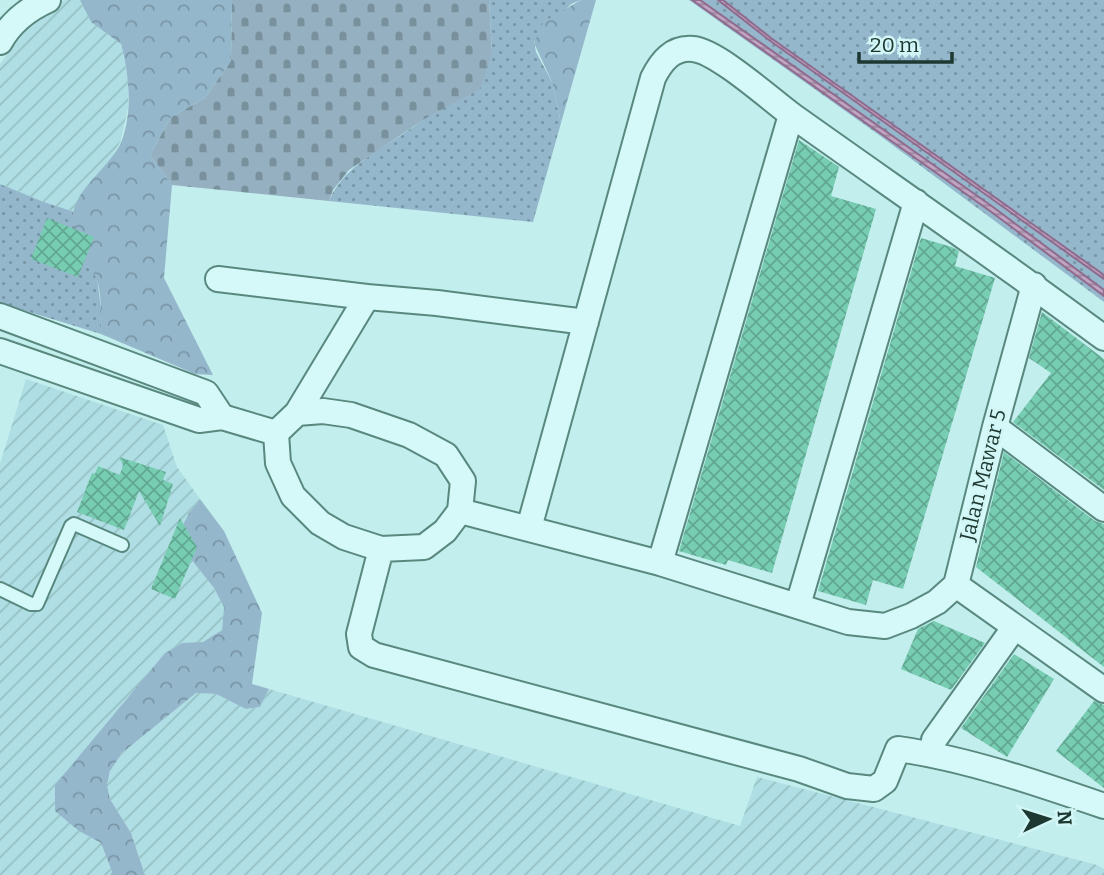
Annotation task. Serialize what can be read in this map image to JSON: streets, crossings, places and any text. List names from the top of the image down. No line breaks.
{"streets":{"street":["Jalan Mawar 5"]},"scale_bar":"20 m","north":"right"}
